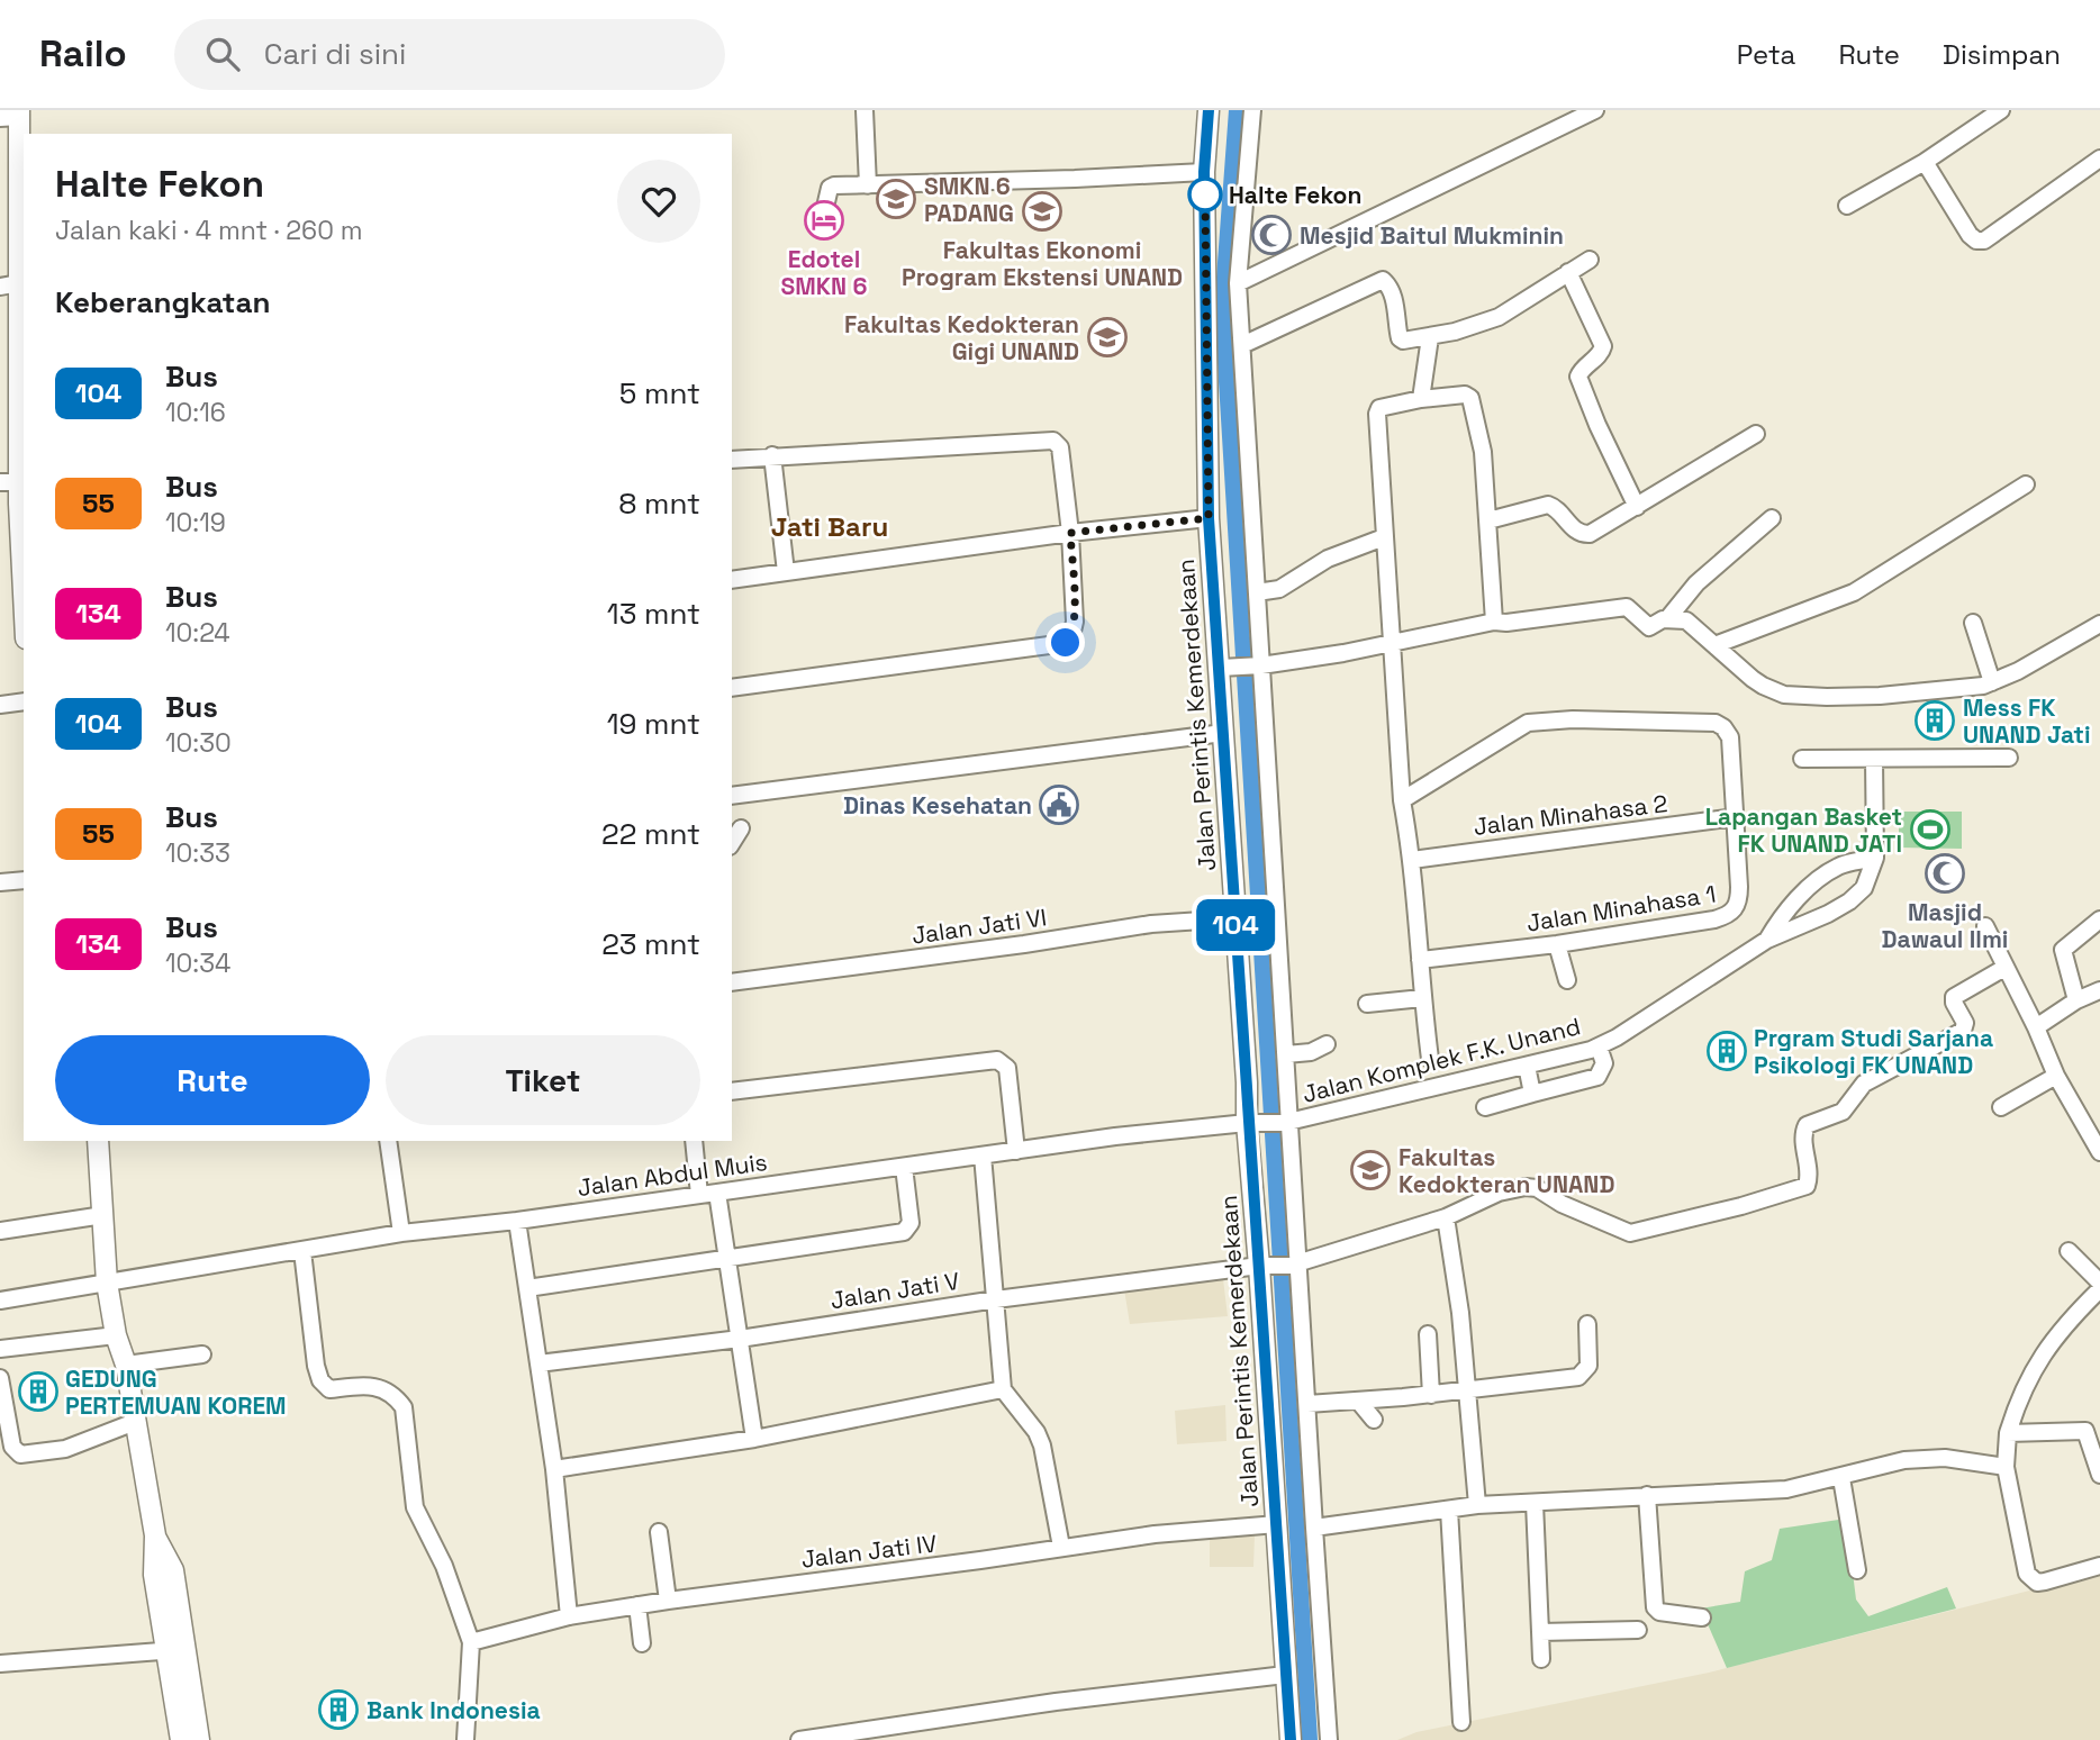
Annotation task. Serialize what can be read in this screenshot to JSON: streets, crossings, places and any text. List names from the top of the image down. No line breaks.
{"streets":{"main road":["Jalan Perintis Kemerdekaan"],"street":["Jalan Minahasa 2","Jalan Minahasa 1","Jalan Jati VI","Jalan Komplek F.K. Unand","Jalan Abdul Muis","Jalan Jati V","Jalan Jati IV"]},"crossings":[["Jalan Perintis Kemerdekaan","Jalan Jati VI"],["Jalan Perintis Kemerdekaan","Jalan Komplek F.K. Unand"],["Jalan Perintis Kemerdekaan","Jalan Abdul Muis"],["Jalan Perintis Kemerdekaan","Jalan Jati V"],["Jalan Perintis Kemerdekaan","Jalan Jati IV"],["Jalan Minahasa 2","Jalan Minahasa 1"],["Jalan Komplek F.K. Unand","Jalan Abdul Muis"]],"districts":["Jati Baru"],"places":{"other":["Halte Fekon"],"school or university":["SMKN 6 PADANG","Fakultas Ekonomi Program Ekstensi UNAND","Fakultas Kedokteran Gigi UNAND","Fakultas Kedokteran UNAND"],"hotel":["Edotel SMKN 6"],"mosque":["Mesjid Baitul Mukminin","Masjid Dawaul Ilmi"],"building":["Mess FK UNAND Jati","Prgram Studi Sarjana Psikologi FK UNAND","GEDUNG PERTEMUAN KOREM","Bank Indonesia"],"public building":["Dinas Kesehatan"],"sports":["Lapangan Basket FK UNAND JATI"]},"lines":["bus line 104"],"page":{"header":"Railo","search":"Cari di sini","nav":["Peta","Rute","Disimpan"],"on_map":"104","heading":[["Halte Fekon","Jalan kaki · 4 mnt · 260 m"],"Keberangkatan"],"list":[{"mark":"104","name":"Bus","note":"10:16","value":"5 mnt"},{"mark":"55","name":"Bus","note":"10:19","value":"8 mnt"},{"mark":"134","name":"Bus","note":"10:24","value":"13 mnt"},{"mark":"104","name":"Bus","note":"10:30","value":"19 mnt"},{"mark":"55","name":"Bus","note":"10:33","value":"22 mnt"},{"mark":"134","name":"Bus","note":"10:34","value":"23 mnt"}],"buttons":["Rute","Tiket"]}}
